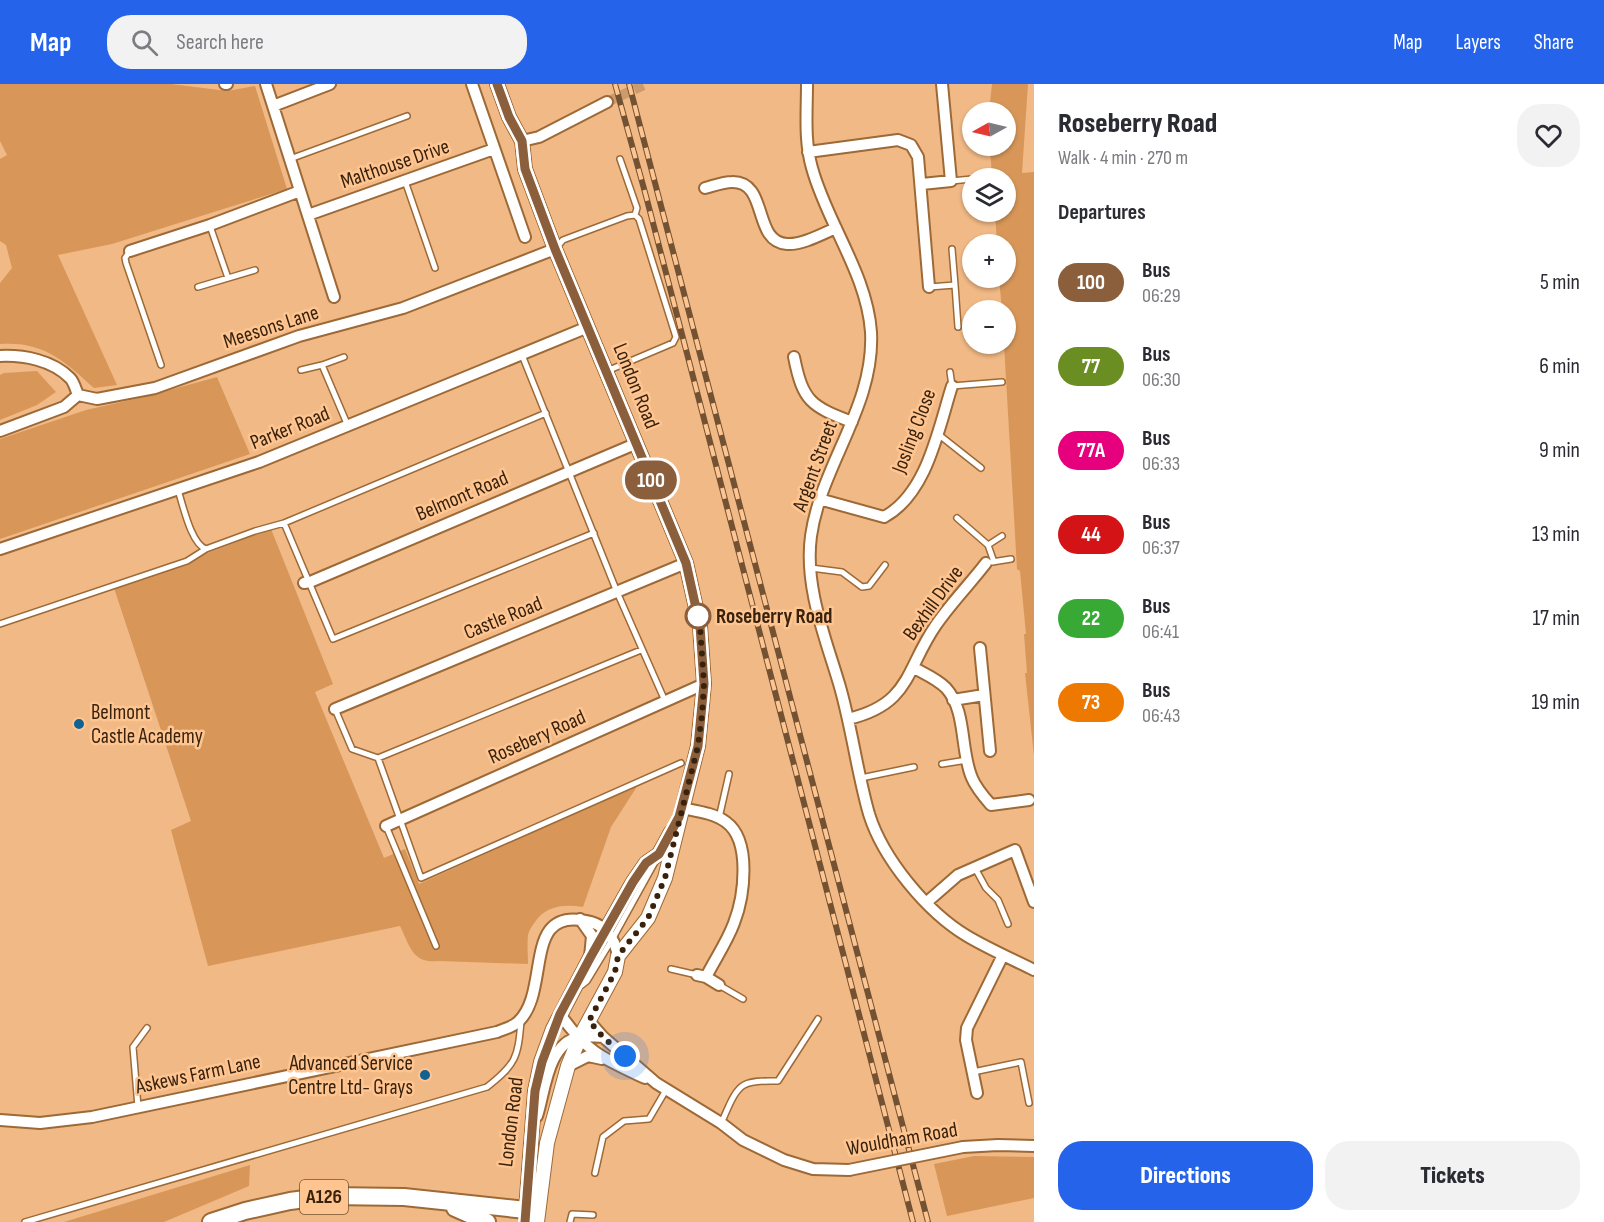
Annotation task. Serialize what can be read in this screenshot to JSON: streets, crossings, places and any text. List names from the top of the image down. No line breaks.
{"streets":{"main road":["A126"],"street":["Malthouse Drive","Meesons Lane","London Road","Parker Road","Josling Close","Argent Street","Belmont Road","Bexhill Drive","Castle Road","Rosebery Road","Askews Farm Lane","Wouldham Road"]},"crossings":[["Meesons Lane","London Road"],["London Road","Parker Road"],["London Road","Belmont Road"],["London Road","Castle Road"],["London Road","Rosebery Road"],["London Road","Wouldham Road"],["London Road","A126"],["Josling Close","Argent Street"],["Argent Street","Bexhill Drive"]],"places":["Roseberry Road","Belmont Castle Academy","Advanced Service Centre Ltd- Grays"],"lines":["bus line 100"],"north":"left","page":{"header":"Map","search":"Search here","nav":["Map","Layers","Share"],"on_map":"100","heading":[["Roseberry Road","Walk · 4 min · 270 m"],"Departures"],"map_buttons":["+","−"],"list":[{"mark":"100","name":"Bus","note":"06:29","value":"5 min"},{"mark":"77","name":"Bus","note":"06:30","value":"6 min"},{"mark":"77A","name":"Bus","note":"06:33","value":"9 min"},{"mark":"44","name":"Bus","note":"06:37","value":"13 min"},{"mark":"22","name":"Bus","note":"06:41","value":"17 min"},{"mark":"73","name":"Bus","note":"06:43","value":"19 min"}],"buttons":["Directions","Tickets"]}}
